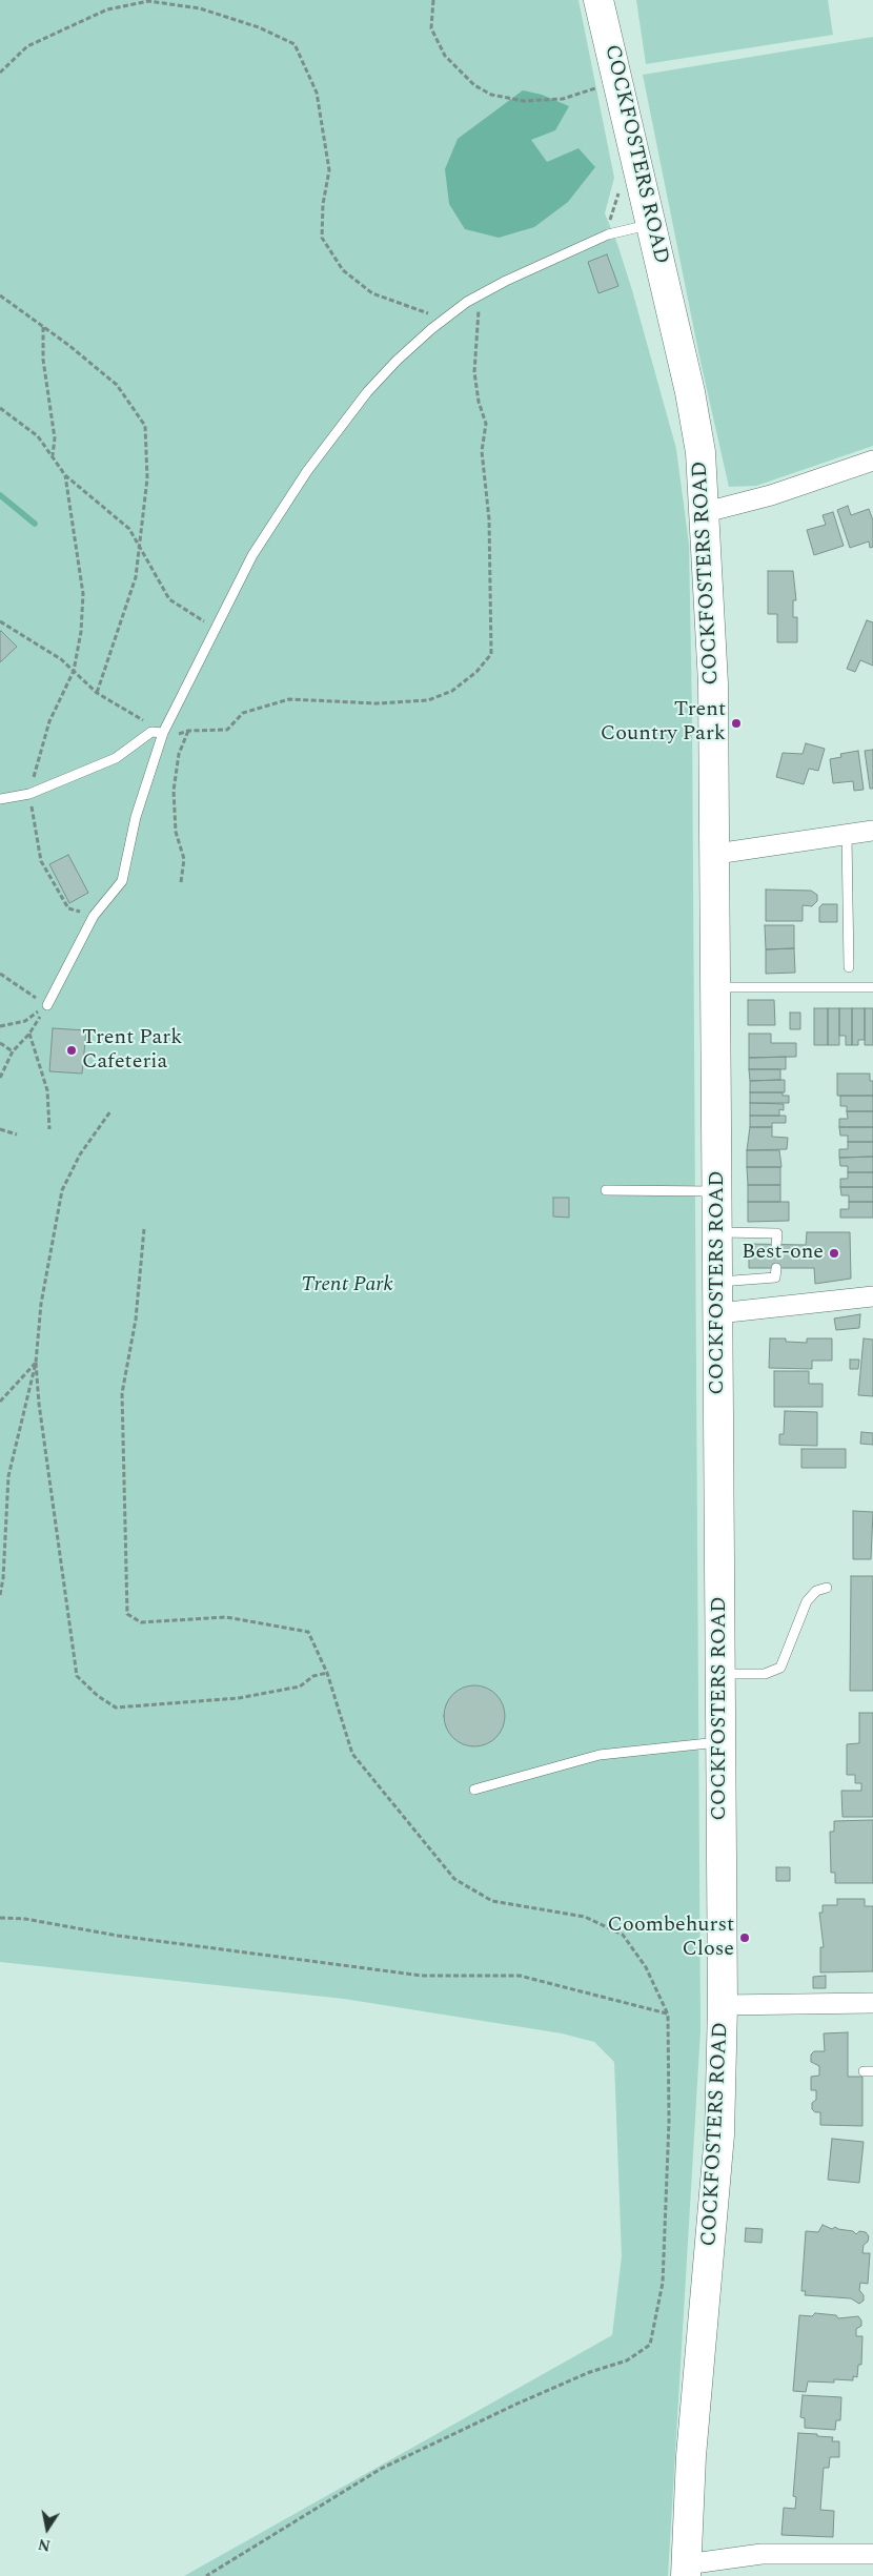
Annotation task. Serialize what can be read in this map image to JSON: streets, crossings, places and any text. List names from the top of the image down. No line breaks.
{"streets":{"main road":["COCKFOSTERS ROAD"]},"parks":["Trent Park"],"places":["Trent Country Park","Trent Park Cafeteria","Best-one","Coombehurst Close"],"north":"bottom"}
